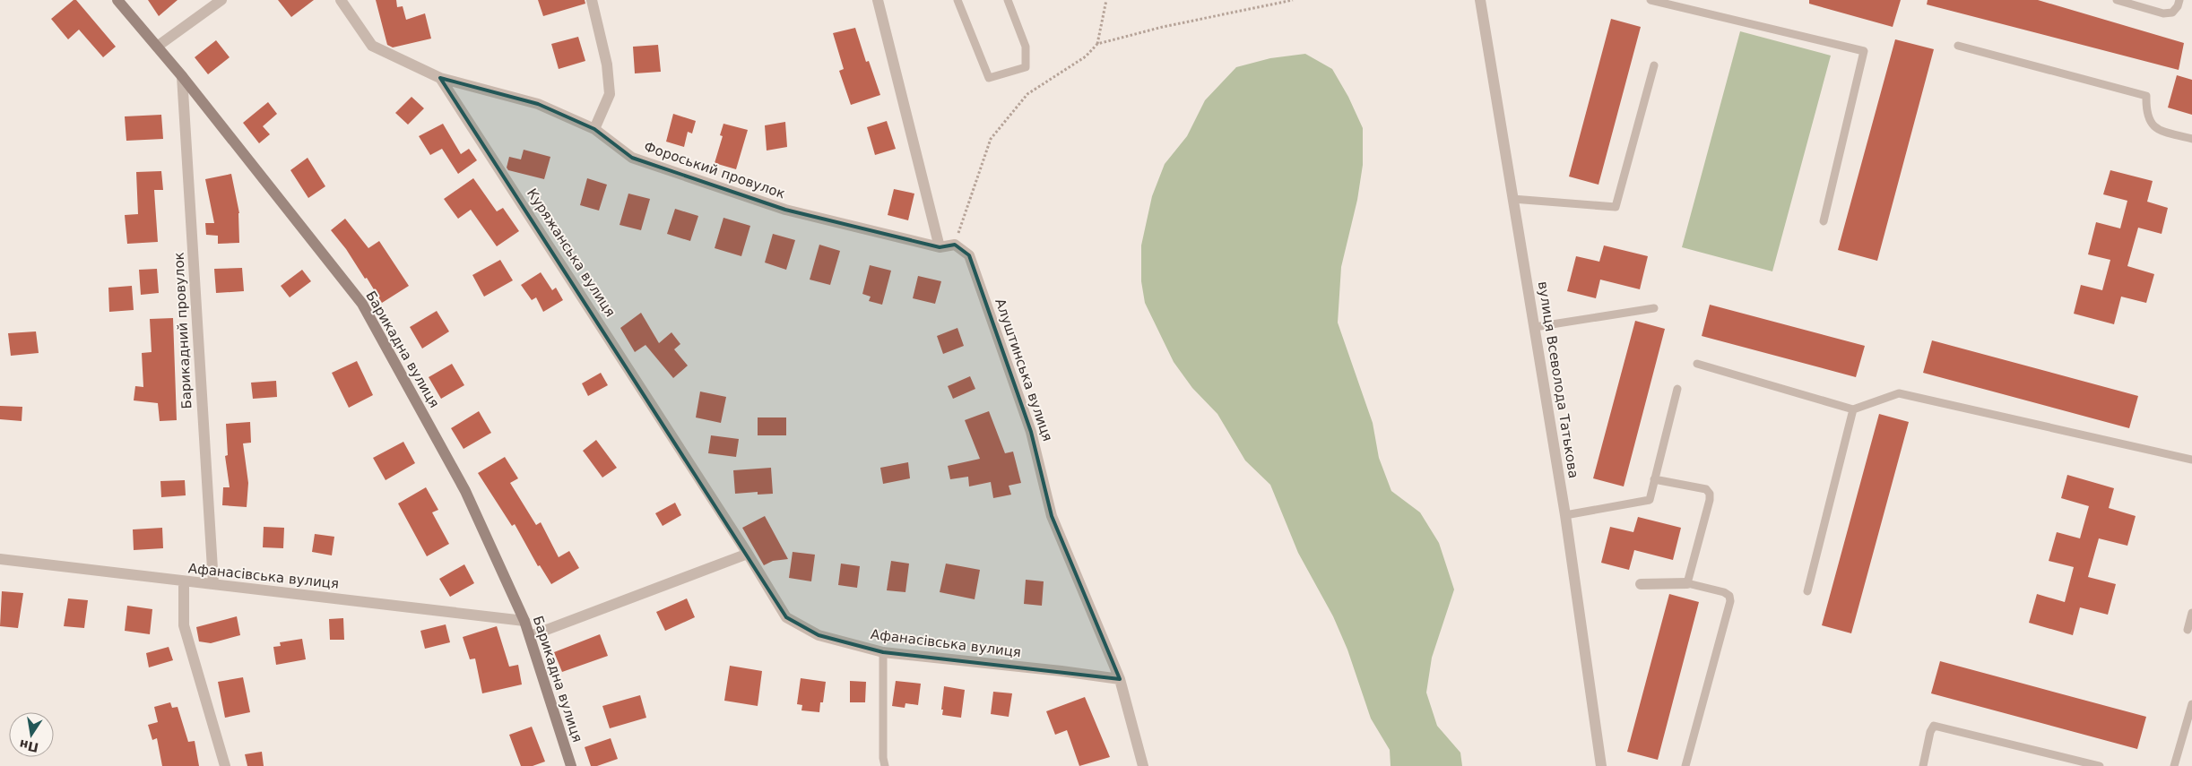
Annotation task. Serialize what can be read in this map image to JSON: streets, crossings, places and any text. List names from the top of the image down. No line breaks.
{"streets":{"street":["Фороський провулок","Куряжанська вулиця","Барикадний провулок","Барикадна вулиця","Алуштинська вулиця","вулиця Всеволода Татькова","Афанасівська вулиця"]},"crossings":[["Фороський провулок","Куряжанська вулиця"],["Куряжанська вулиця","Афанасівська вулиця"],["Барикадний провулок","Барикадна вулиця"],["Барикадний провулок","Афанасівська вулиця"],["Барикадна вулиця","Афанасівська вулиця"],["Алуштинська вулиця","Афанасівська вулиця"]],"north":"bottom"}
